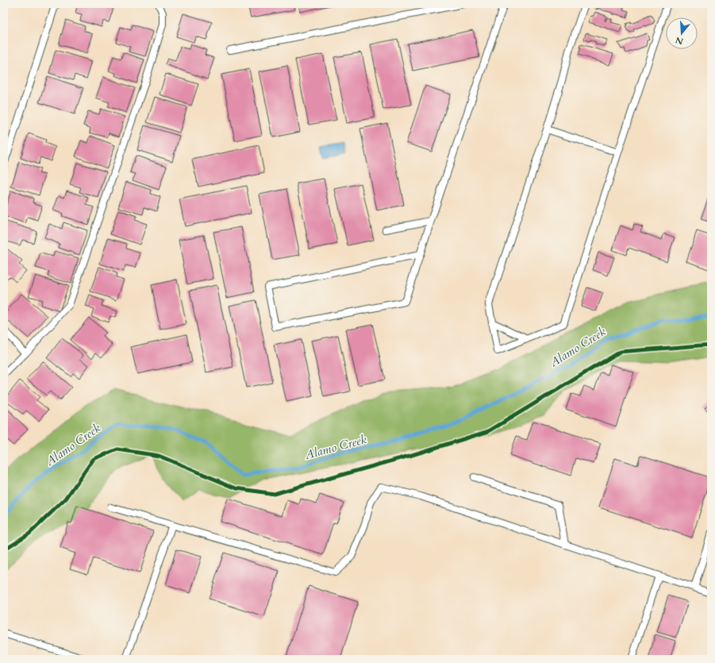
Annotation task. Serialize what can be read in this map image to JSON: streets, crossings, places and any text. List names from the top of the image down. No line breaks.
{"water":["Alamo Creek"],"north":"bottom"}
